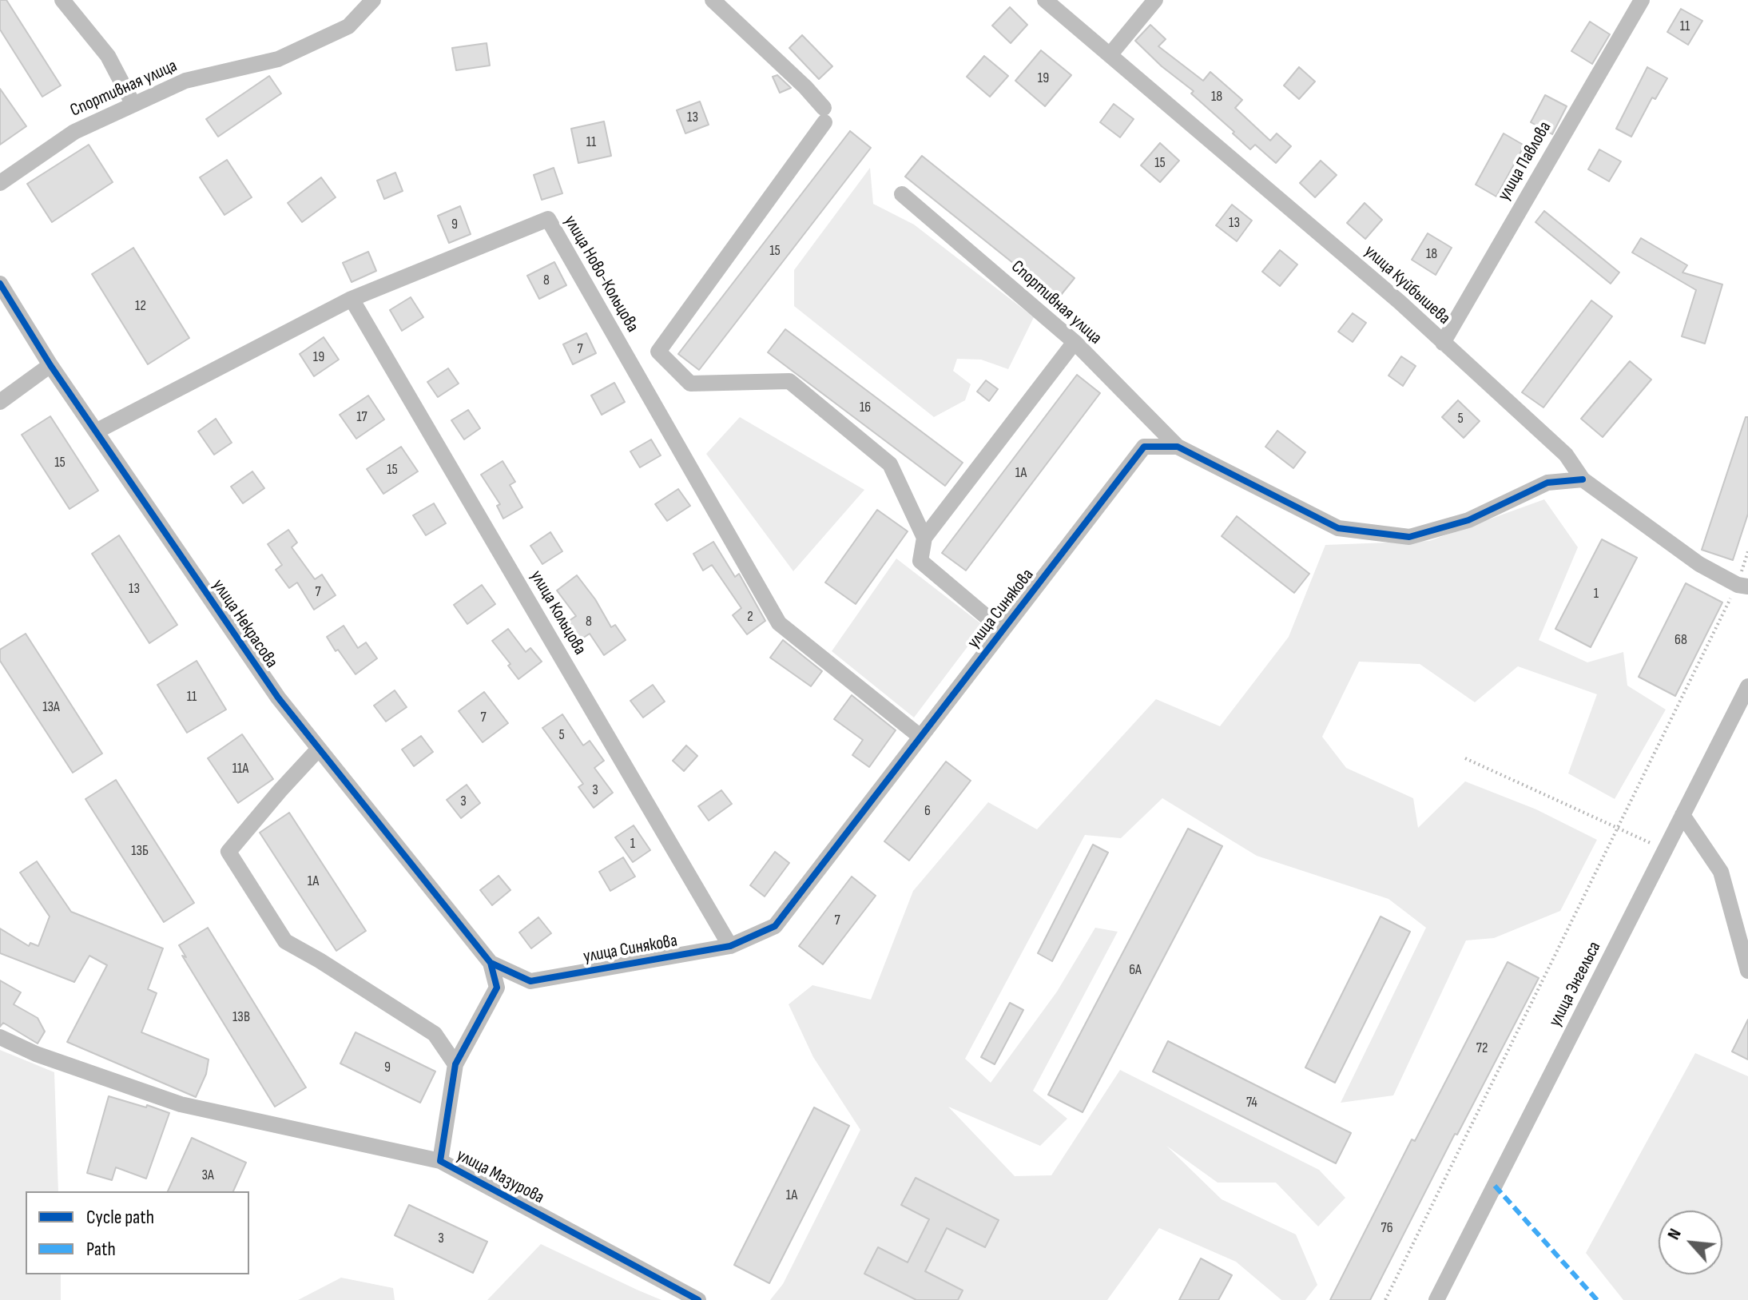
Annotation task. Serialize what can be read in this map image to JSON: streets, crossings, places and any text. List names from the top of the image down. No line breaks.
{"streets":{"street":["Спортивная улица","улица Павлова","улица Ново-Кольцова","улица Куйбышева","улица Синякова","улица Кольцова","улица Некрасова","улица Энгельса","улица Мазурова"]},"crossings":[["Спортивная улица","улица Синякова"],["улица Павлова","улица Куйбышева"],["улица Ново-Кольцова","улица Синякова"],["улица Ново-Кольцова","улица Кольцова"],["улица Ново-Кольцова","улица Некрасова"],["улица Куйбышева","улица Синякова"],["улица Синякова","улица Кольцова"],["улица Синякова","улица Некрасова"],["улица Синякова","улица Мазурова"],["улица Некрасова","улица Мазурова"]],"house_numbers":["11","19","18","13","11","15","13","9","15","18","8","12","7","19","16","17","5","15","15","1А","13","7","1","2","8","68","11","13А","7","5","11А","3","3","6","1","13Б","1А","7","6А","13В","72","9","74","3А","1А","76","3"],"legend":["Cycle path","Path"],"north":"top left"}
